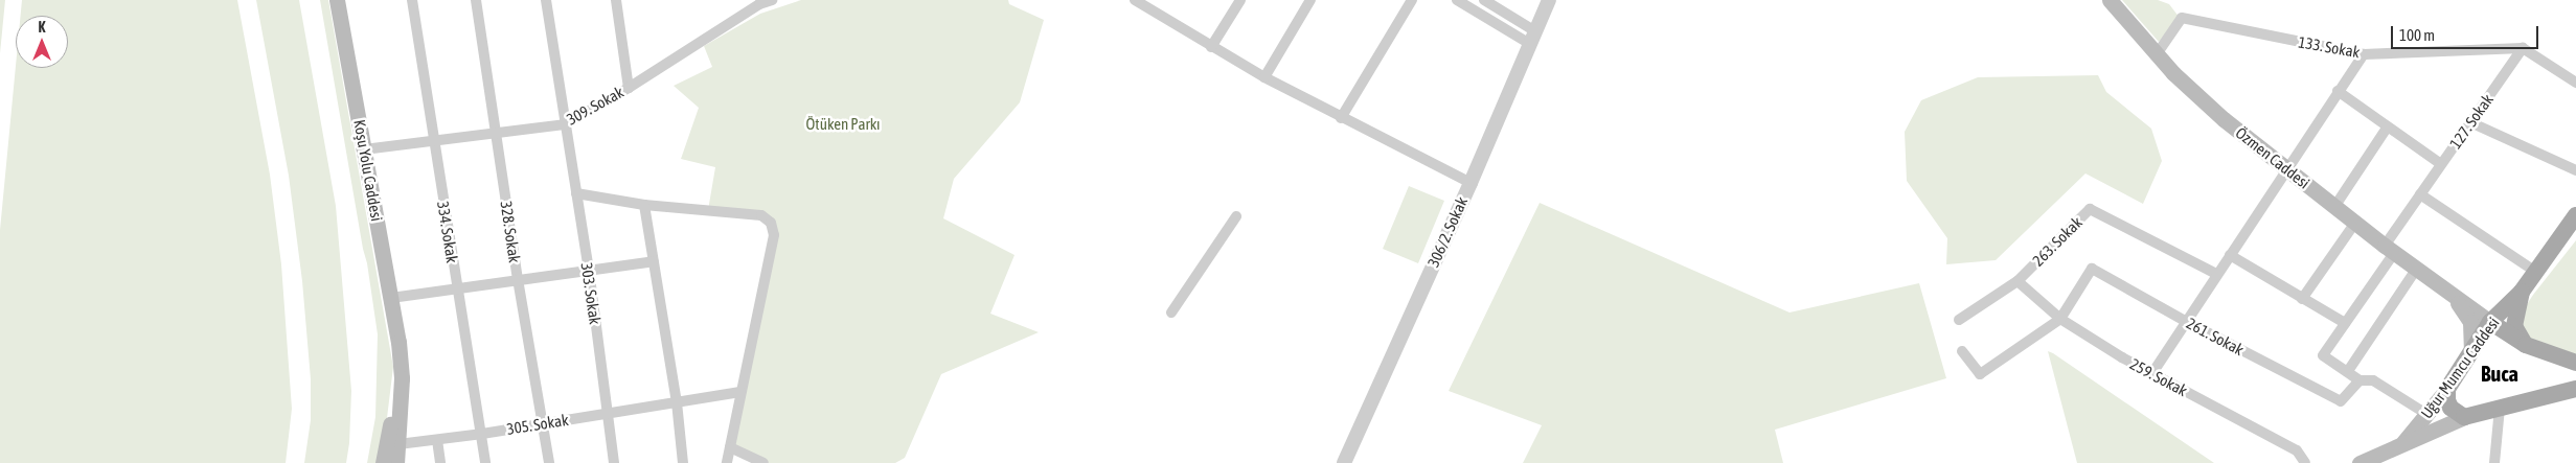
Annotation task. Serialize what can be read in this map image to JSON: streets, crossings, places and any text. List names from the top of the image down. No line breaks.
{"streets":{"main road":["Özmen Caddesi","Koşu Yolu Caddesi","Uğur Mumcu Caddesi"],"street":["133. Sokak","309. Sokak","127. Sokak","334. Sokak","328. Sokak","306/2. Sokak","263. Sokak","303. Sokak","261. Sokak","259. Sokak","305. Sokak"]},"crossings":[["133. Sokak","127. Sokak"],["133. Sokak","Özmen Caddesi"],["309. Sokak","Koşu Yolu Caddesi"],["309. Sokak","334. Sokak"],["309. Sokak","328. Sokak"],["309. Sokak","303. Sokak"],["127. Sokak","Özmen Caddesi"],["Özmen Caddesi","Uğur Mumcu Caddesi"],["Koşu Yolu Caddesi","305. Sokak"],["334. Sokak","305. Sokak"],["328. Sokak","305. Sokak"],["263. Sokak","259. Sokak"],["303. Sokak","305. Sokak"],["261. Sokak","259. Sokak"]],"districts":["Buca"],"parks":["Ötüken Parkı"],"scale_bar":"100 m","north":"top"}
